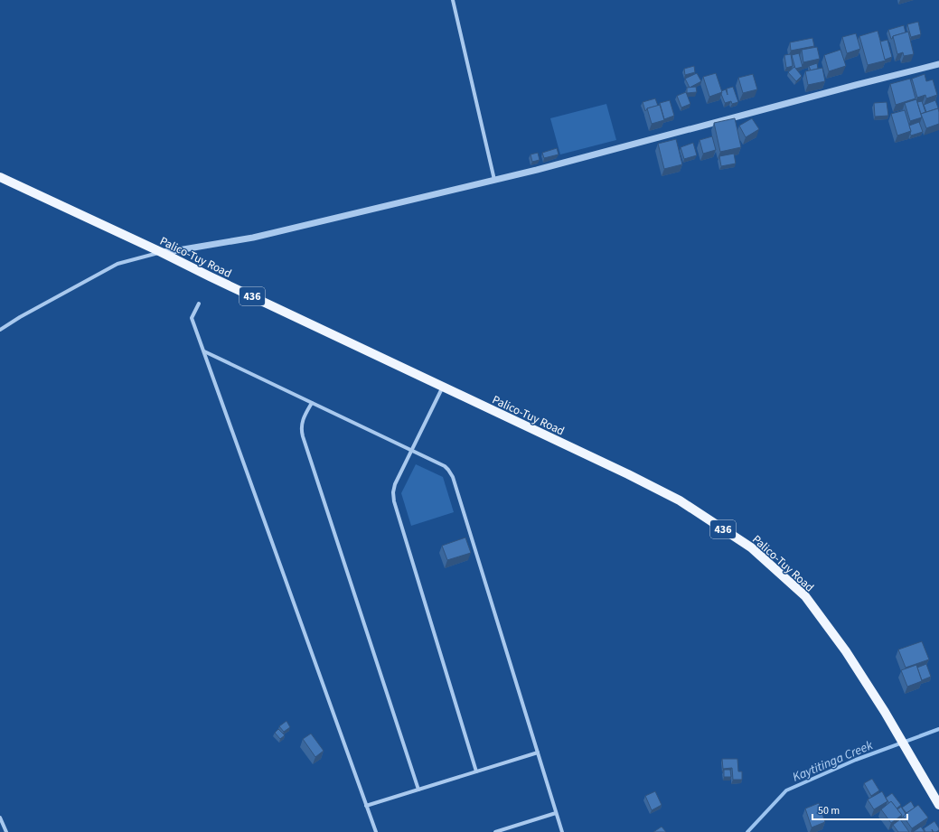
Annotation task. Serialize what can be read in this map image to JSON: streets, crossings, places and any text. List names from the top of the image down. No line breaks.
{"streets":{"main road":["Palico-Tuy Road","436"]},"water":["Kaytitinga Creek"],"scale_bar":"50 m"}
